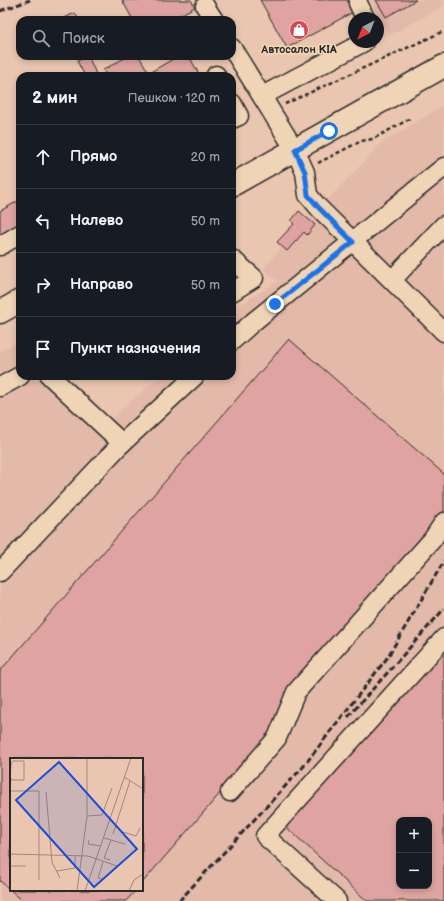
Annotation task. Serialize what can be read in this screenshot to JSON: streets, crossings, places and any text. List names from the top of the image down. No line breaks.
{"places":{"shop":["Автосалон KIA"]},"north":"bottom left","page":{"search":"Поиск","heading":["2 мин","Пешком · 120 m"],"list":[["Прямо","20 m"],["Налево","50 m"],["Направо","50 m"],"Пункт назначения"],"map_buttons":["+","−"]}}
